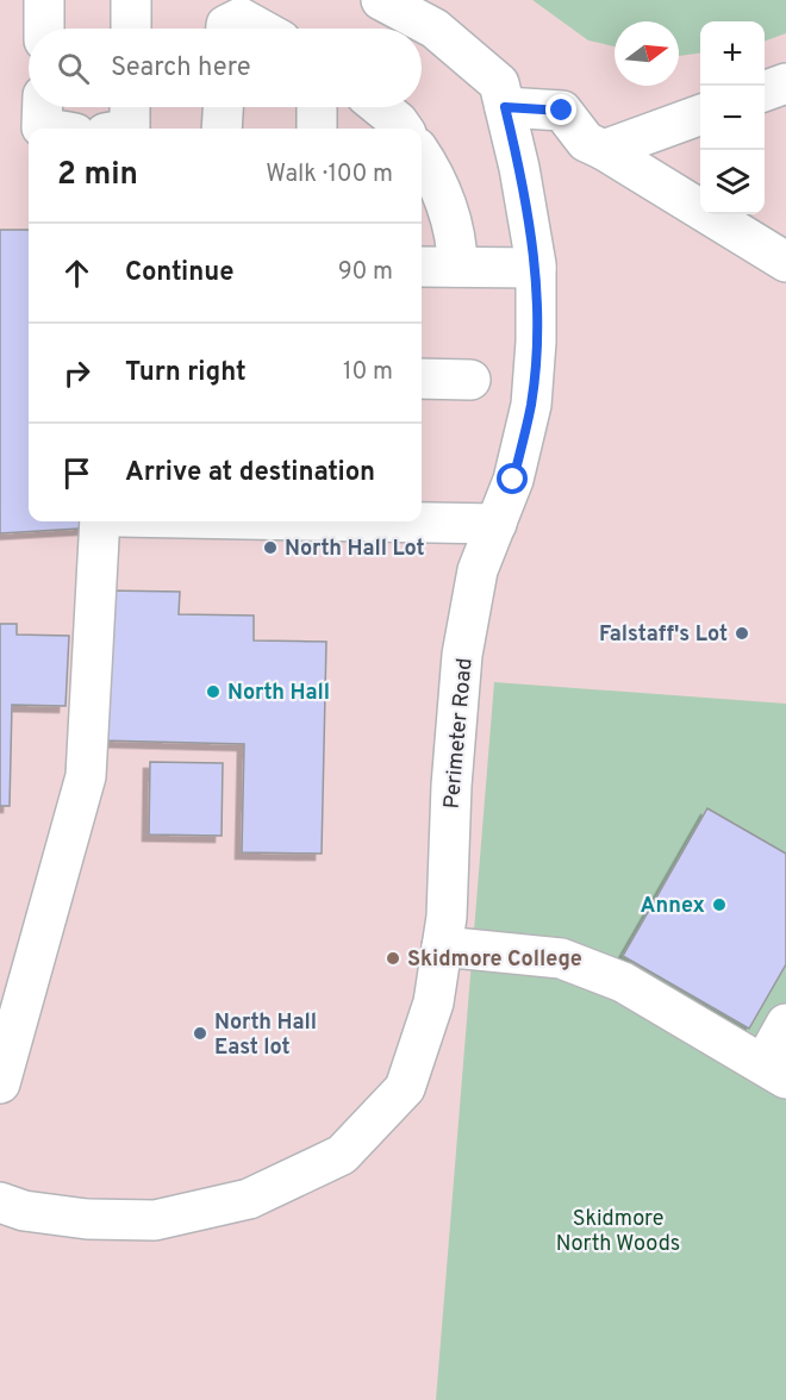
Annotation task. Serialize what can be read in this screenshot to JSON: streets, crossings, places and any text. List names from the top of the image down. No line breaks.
{"streets":{"lane":["Perimeter Road"]},"parks":["Skidmore North Woods"],"places":["North Hall Lot","Falstaff's Lot","North Hall","Annex","Skidmore College","North Hall East lot"],"north":"right","page":{"map_buttons":["+","−"],"search":"Search here","heading":["2 min","Walk · 100 m"],"list":[["Continue","90 m"],["Turn right","10 m"],"Arrive at destination"]}}
